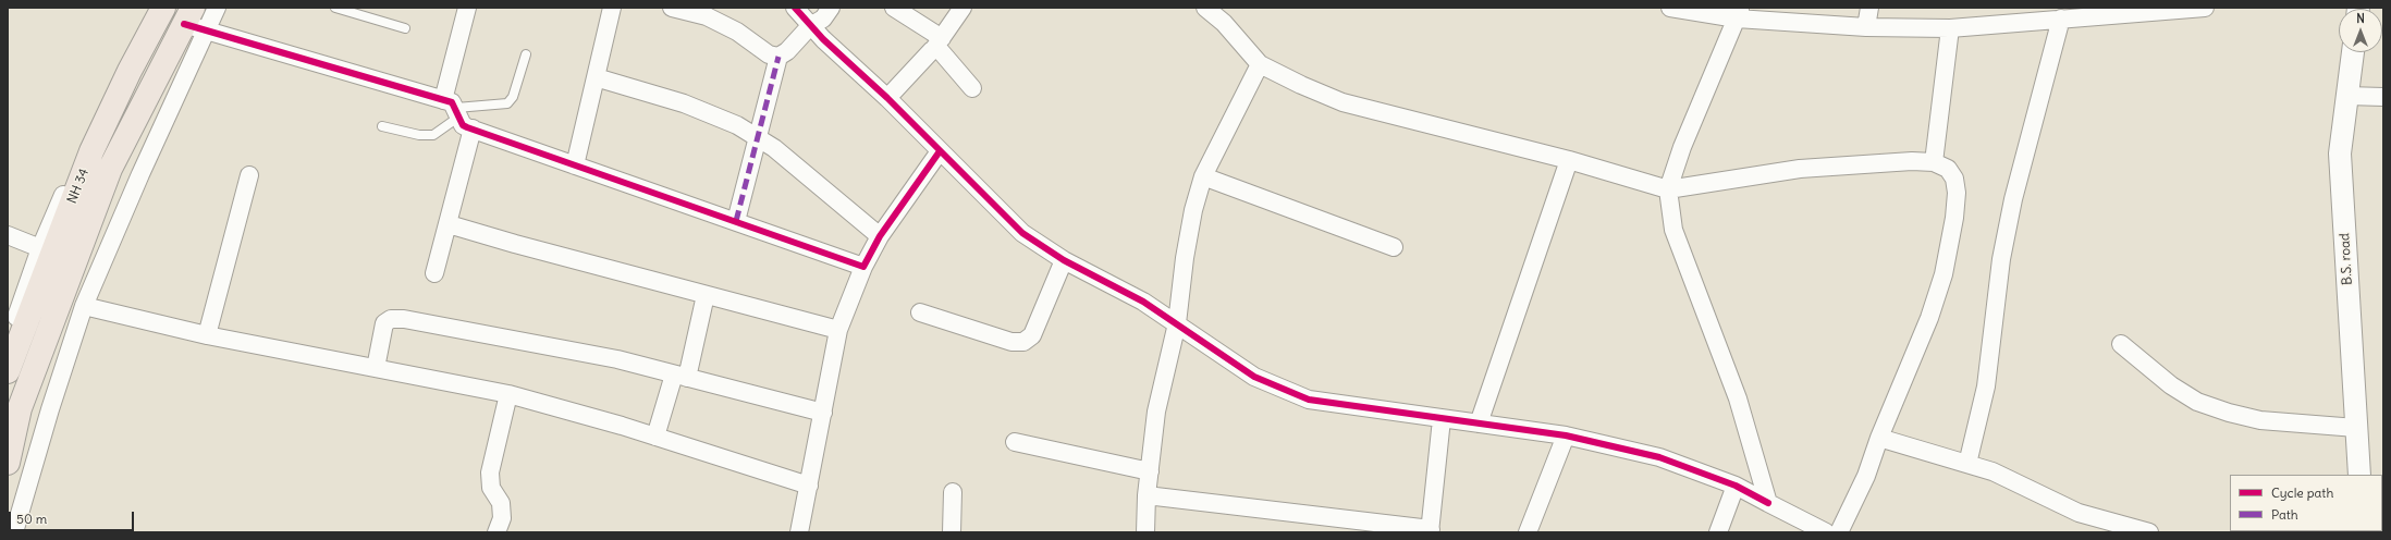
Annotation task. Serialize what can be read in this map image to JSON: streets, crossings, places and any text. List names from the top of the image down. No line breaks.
{"streets":{"main road":["NH 34"],"street":["B.S. road"]},"legend":["Cycle path","Path"],"scale_bar":"50 m","north":"top"}
